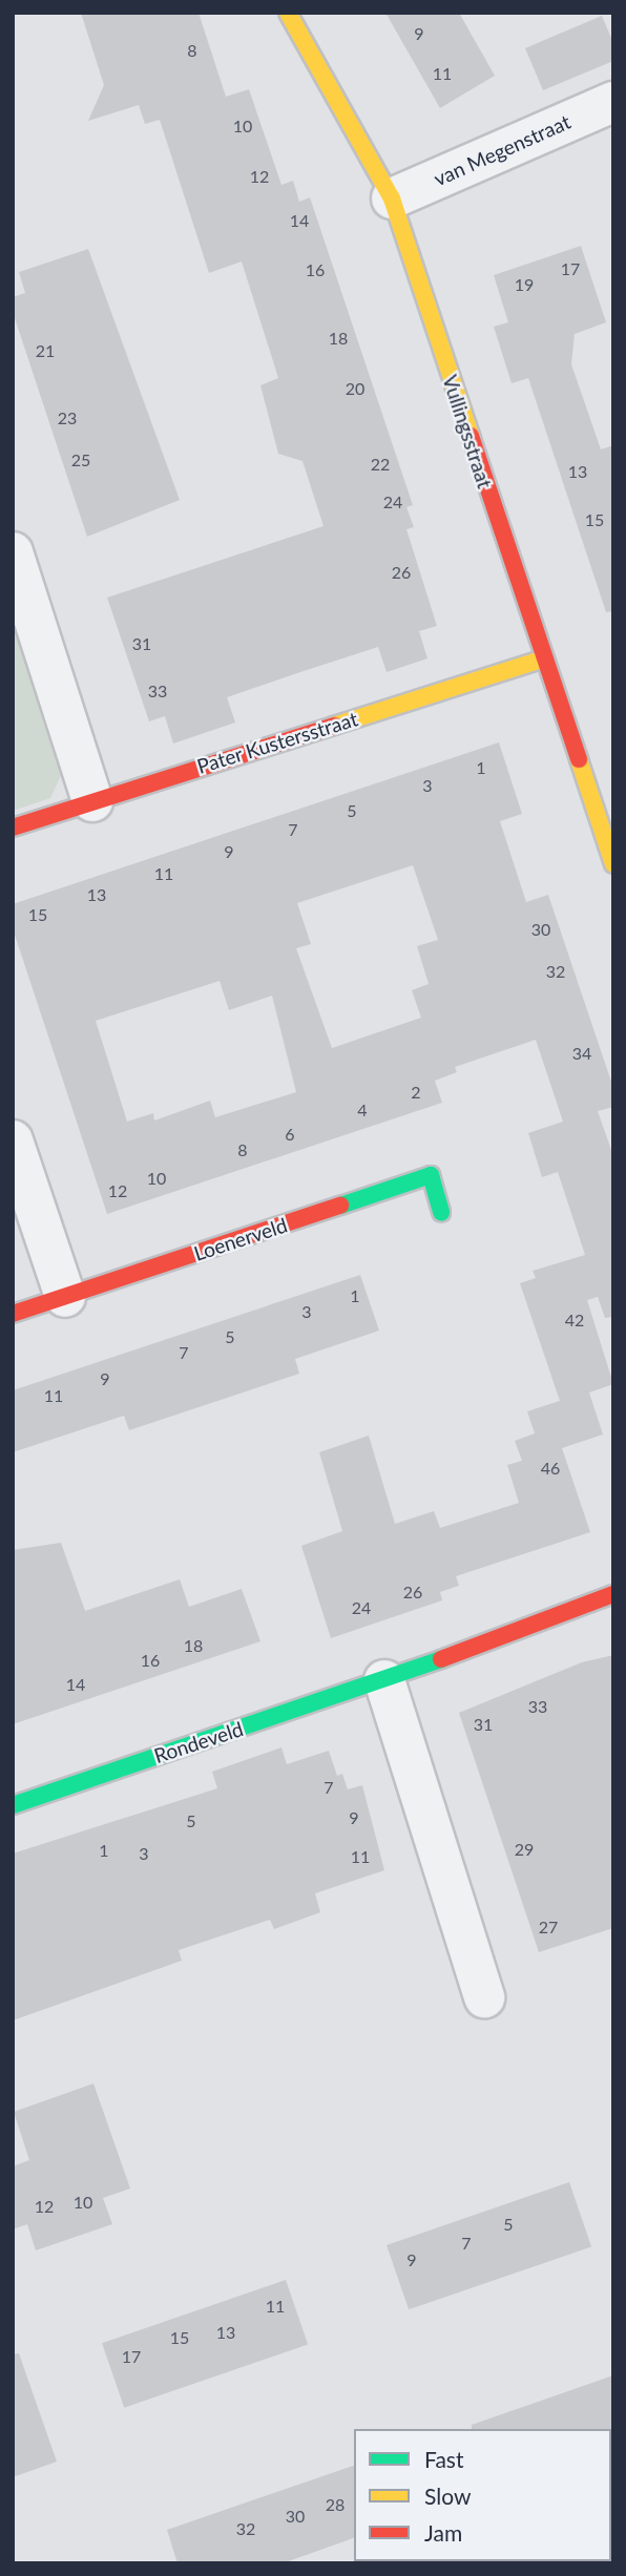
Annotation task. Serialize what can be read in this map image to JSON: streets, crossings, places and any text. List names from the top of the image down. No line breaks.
{"streets":{"street":["van Megenstraat","Vullingsstraat","Pater Kustersstraat","Loenerveld","Rondeveld"]},"crossings":[["van Megenstraat","Vullingsstraat"],["Vullingsstraat","Pater Kustersstraat"]],"house_numbers":["9","8","11","10","12","14","17","16","19","18","21","20","23","25","22","13","24","15","26","31","33","1","3","5","7","9","11","13","15","30","32","34","2","4","6","8","10","12","1","3","42","5","7","9","11","46","26","24","18","16","14","33","31","7","9","5","29","1","3","11","27","10","12","5","7","9","11","13","15","17","28","30","32"],"legend":["Fast","Slow","Jam"]}
